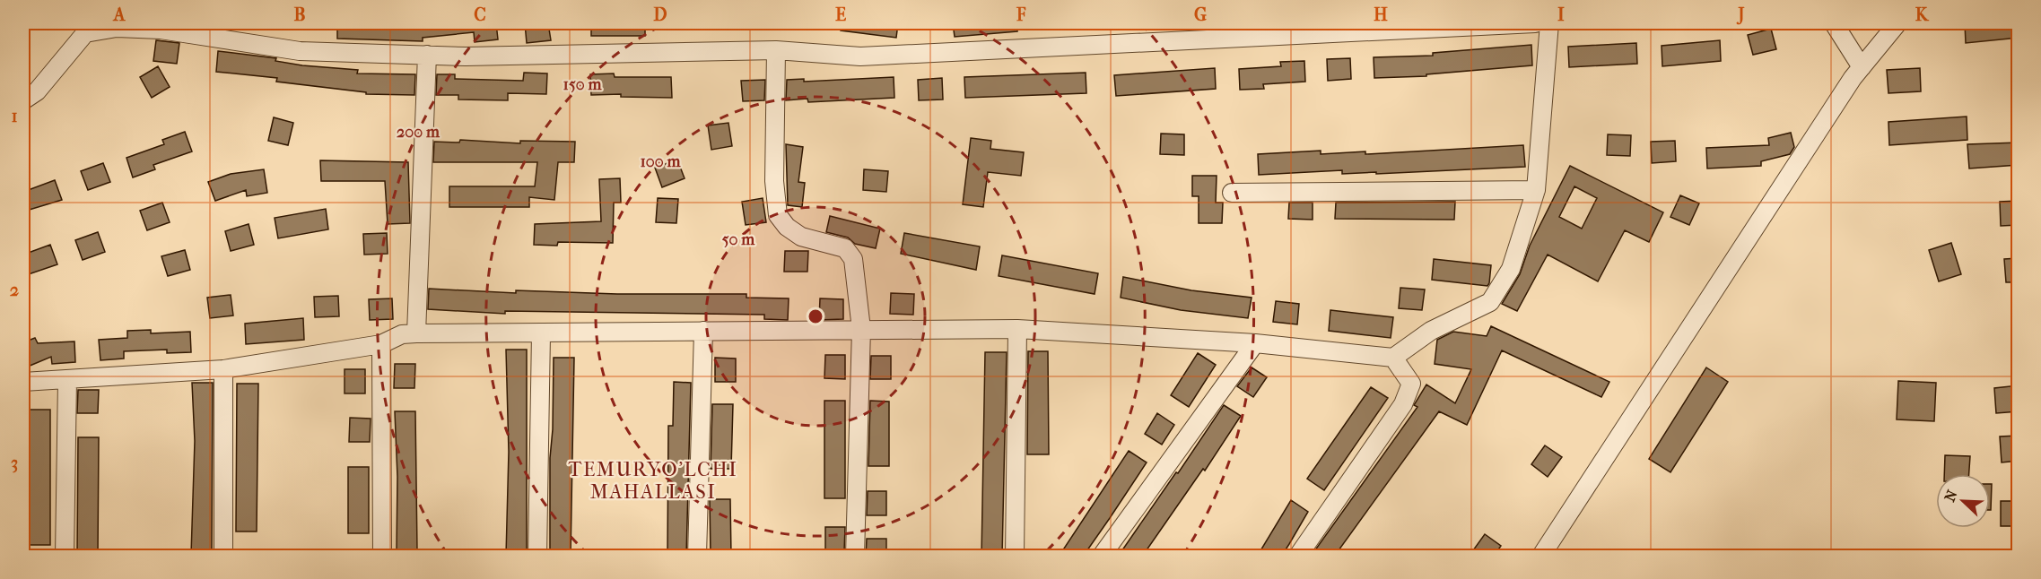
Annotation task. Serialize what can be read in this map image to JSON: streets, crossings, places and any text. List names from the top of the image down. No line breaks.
{"districts":["TEMURYO'LCHI MAHALLASI"],"north":"top left","grid":{"columns":["A","B","C","D","E","F","G","H","I","J","K"],"rows":["1","2","3"]},"rings":["150 m","200 m","100 m","50 m"]}
